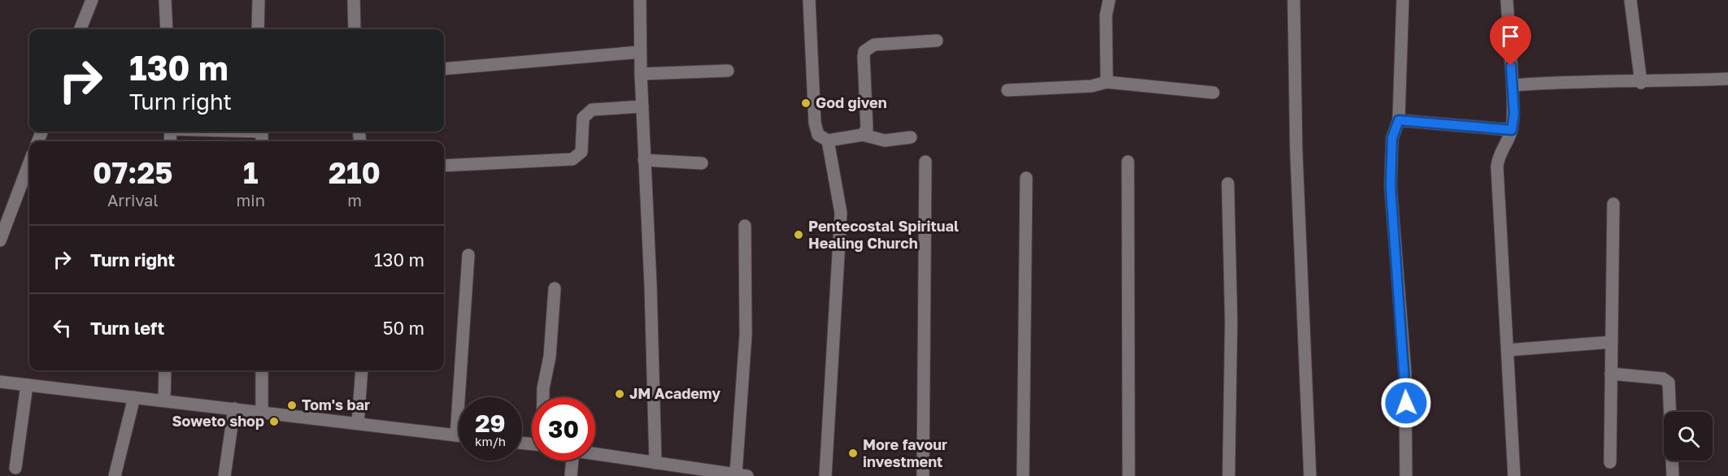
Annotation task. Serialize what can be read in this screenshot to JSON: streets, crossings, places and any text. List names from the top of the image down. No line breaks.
{"places":["God given","Pentecostal Spiritual Healing Church","JM Academy","Tom's bar","Soweto shop","More favour investment"],"page":{"turn":["130 m","Turn right"],"eta":["07:25","Arrival","1","min","210","m"],"list":[{"name":"Turn right","value":"130 m"},{"name":"Turn left","value":"50 m"}],"speed":"29 km/h","limit":"30"}}
